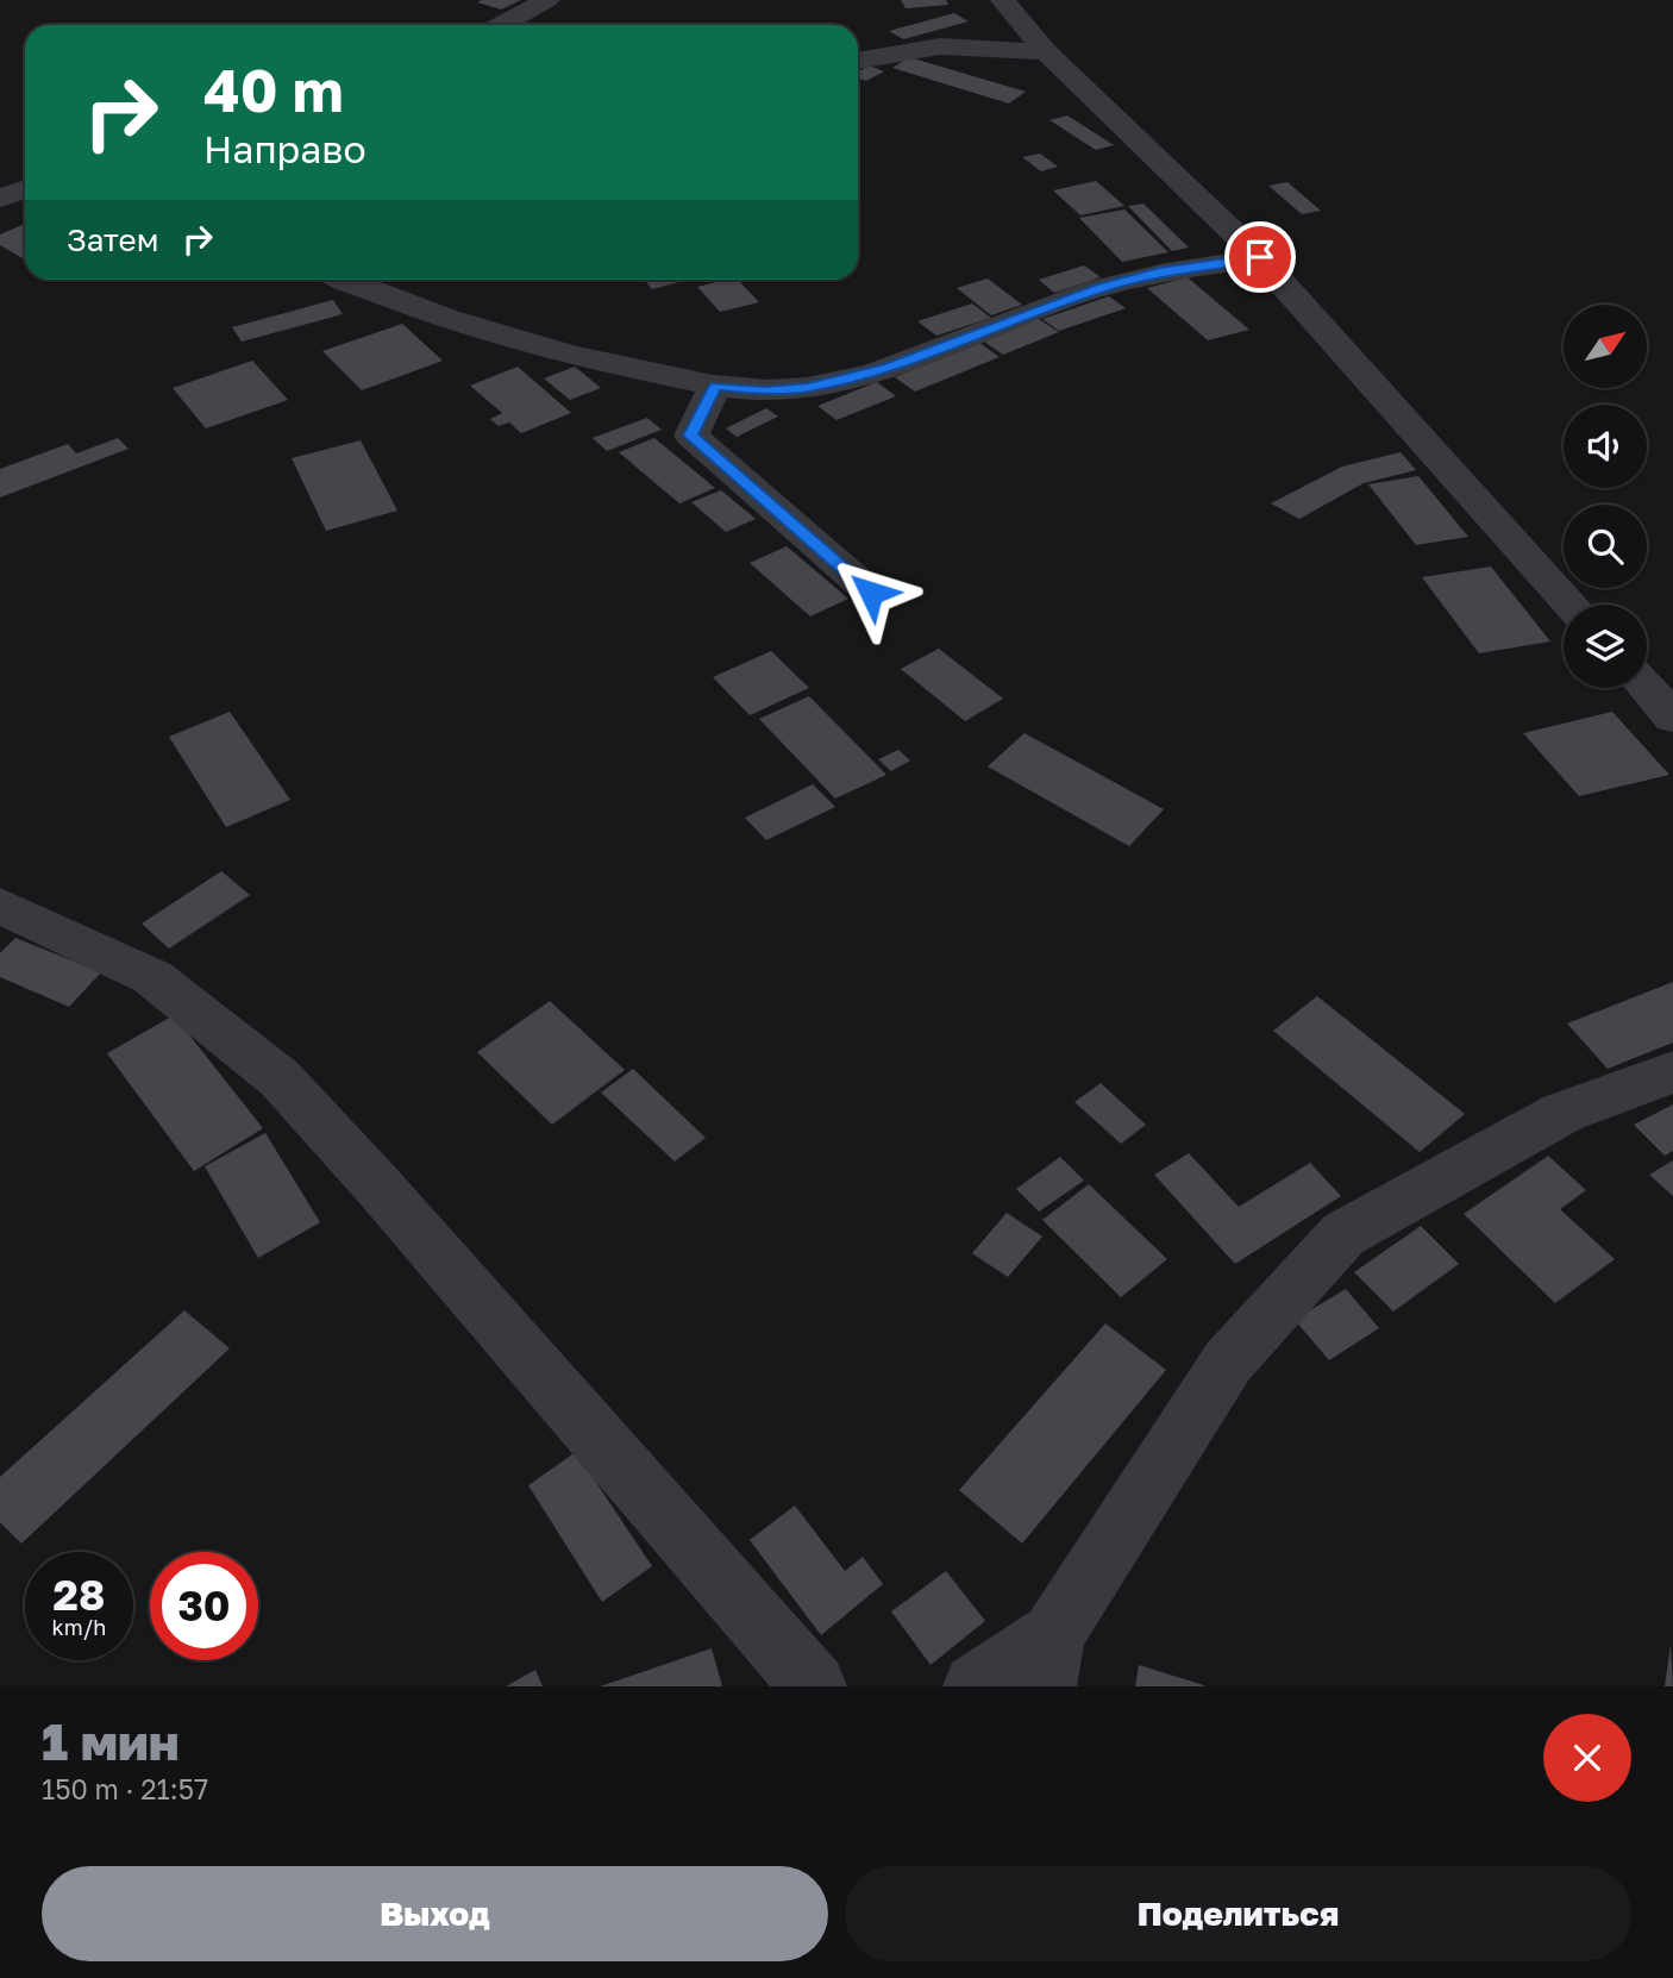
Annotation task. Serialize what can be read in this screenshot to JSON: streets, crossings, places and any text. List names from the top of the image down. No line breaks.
{"north":"top right","page":{"turn":["40 m","Направо"],"then":"Затем","speed":"28 km/h","limit":"30","heading":["1 мин","150 m · 21:57"],"buttons":["Выход","Поделиться"]}}
